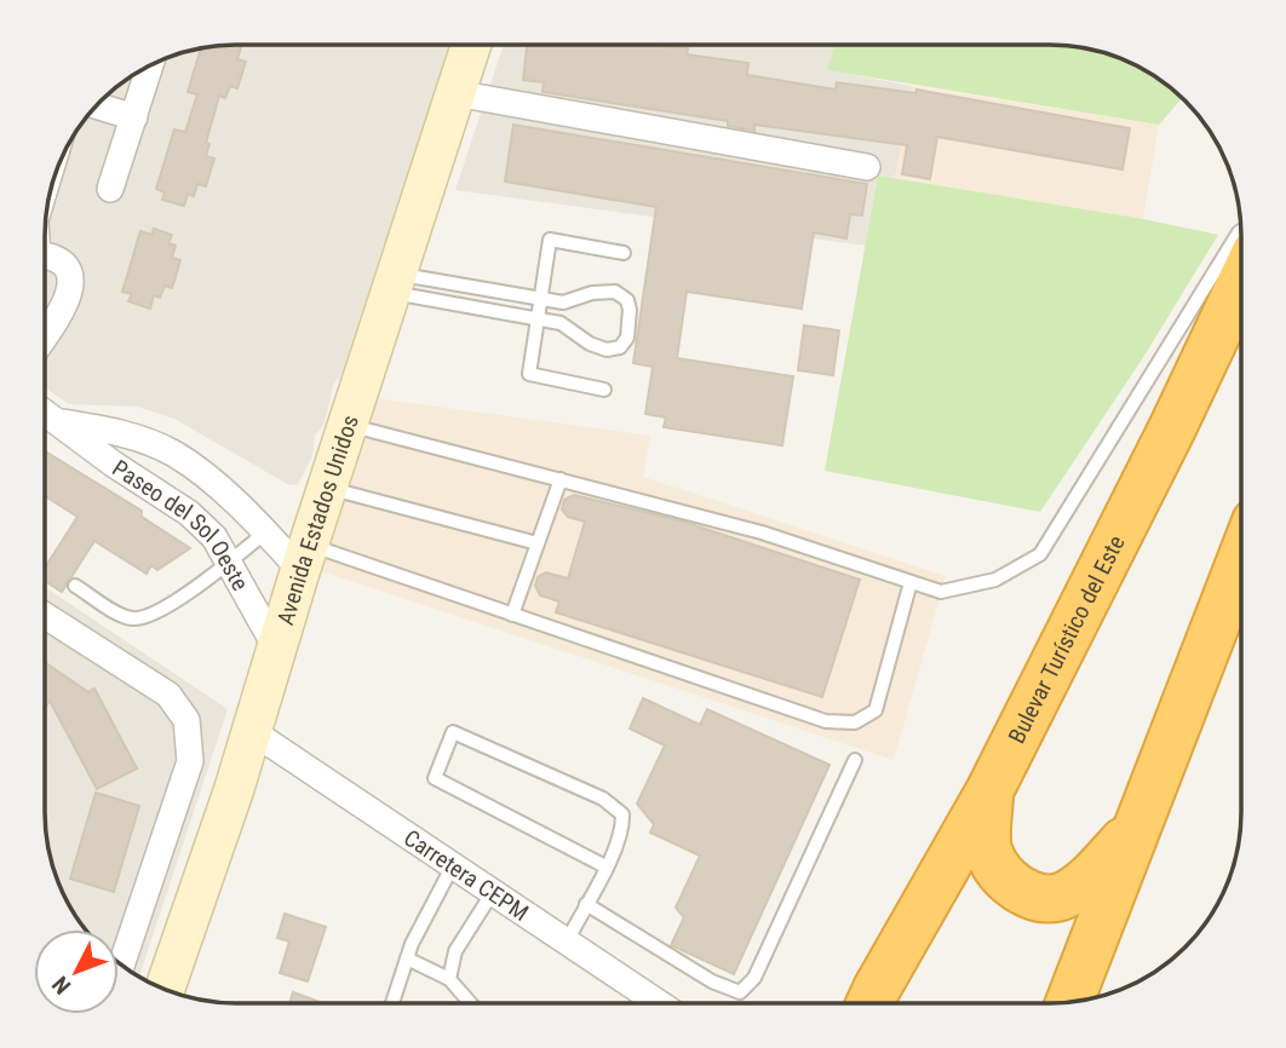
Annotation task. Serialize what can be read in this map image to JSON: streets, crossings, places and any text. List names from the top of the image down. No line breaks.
{"streets":{"highway":["Bulevar Turístico del Este"],"street":["Avenida Estados Unidos","Paseo del Sol Oeste","Carretera CEPM"]},"crossings":[["Avenida Estados Unidos","Paseo del Sol Oeste"],["Avenida Estados Unidos","Carretera CEPM"]],"north":"bottom left"}
